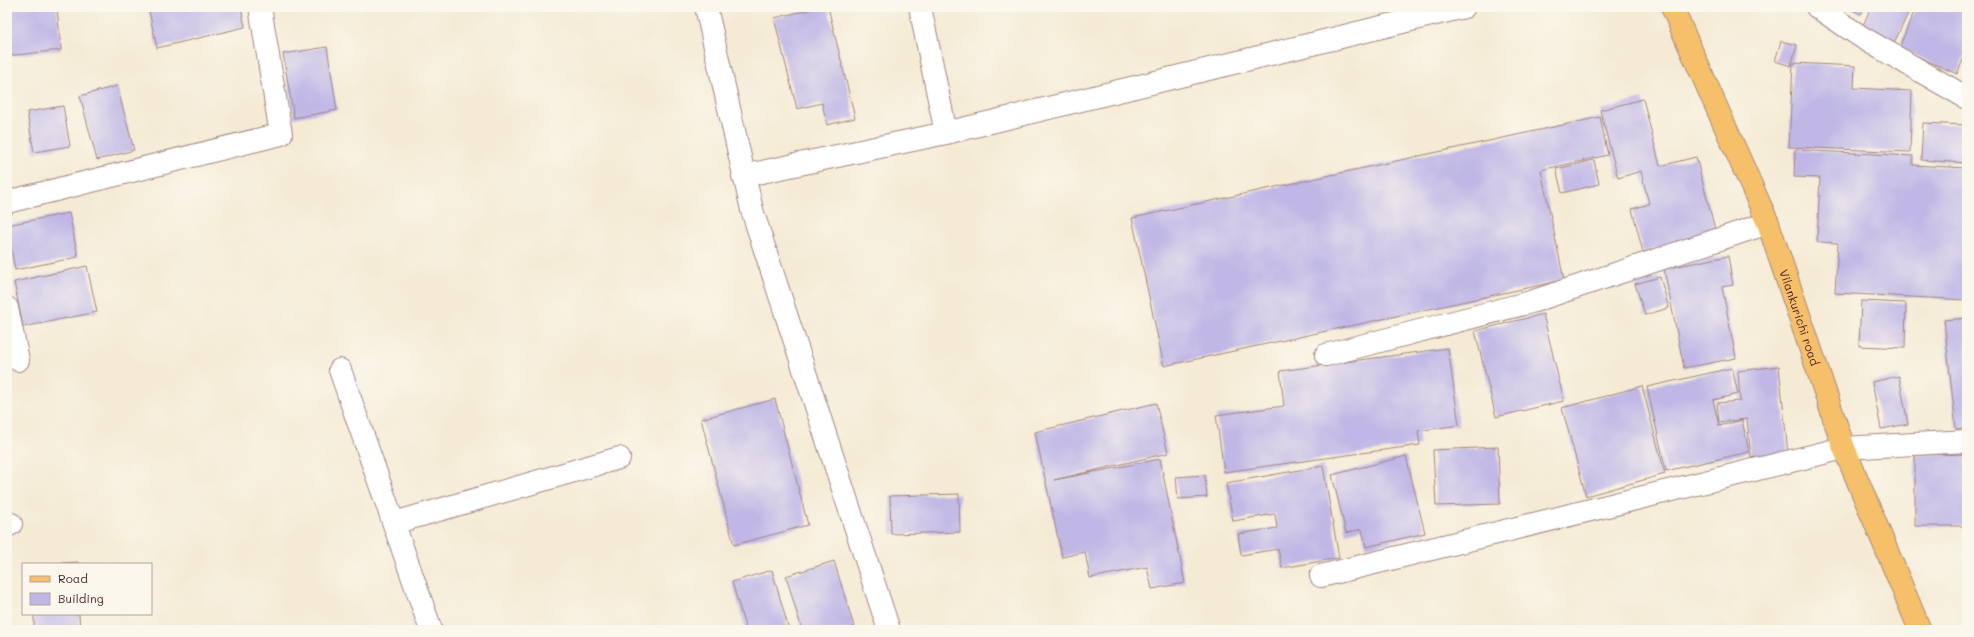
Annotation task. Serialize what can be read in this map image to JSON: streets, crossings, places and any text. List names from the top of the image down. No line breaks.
{"streets":{"main road":["Vilankurichi road"]},"legend":["Road","Building"]}
